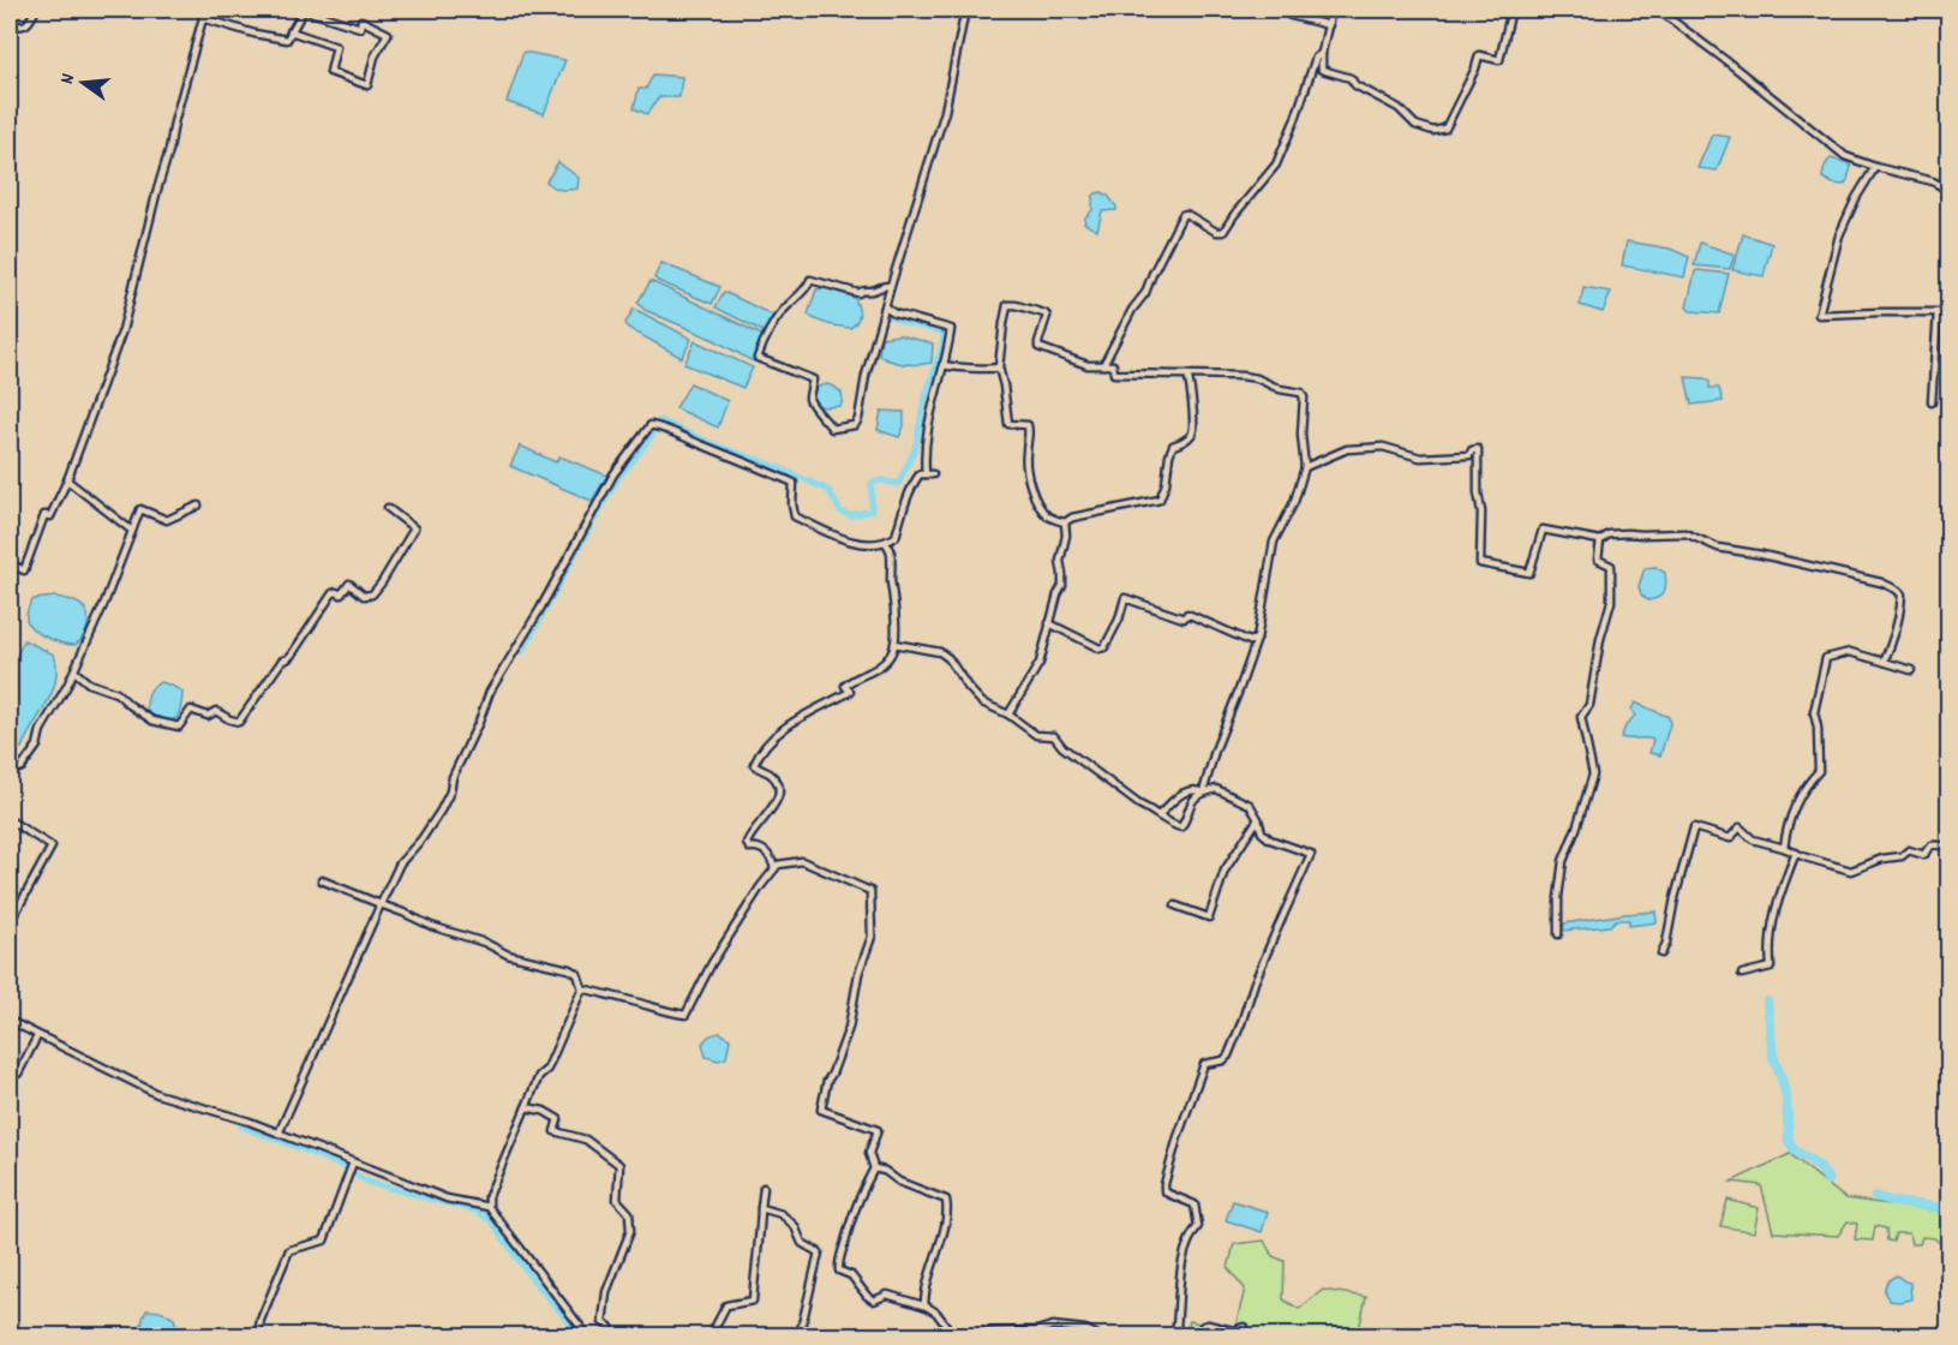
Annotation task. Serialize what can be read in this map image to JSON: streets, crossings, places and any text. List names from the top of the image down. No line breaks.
{"north":"left"}
